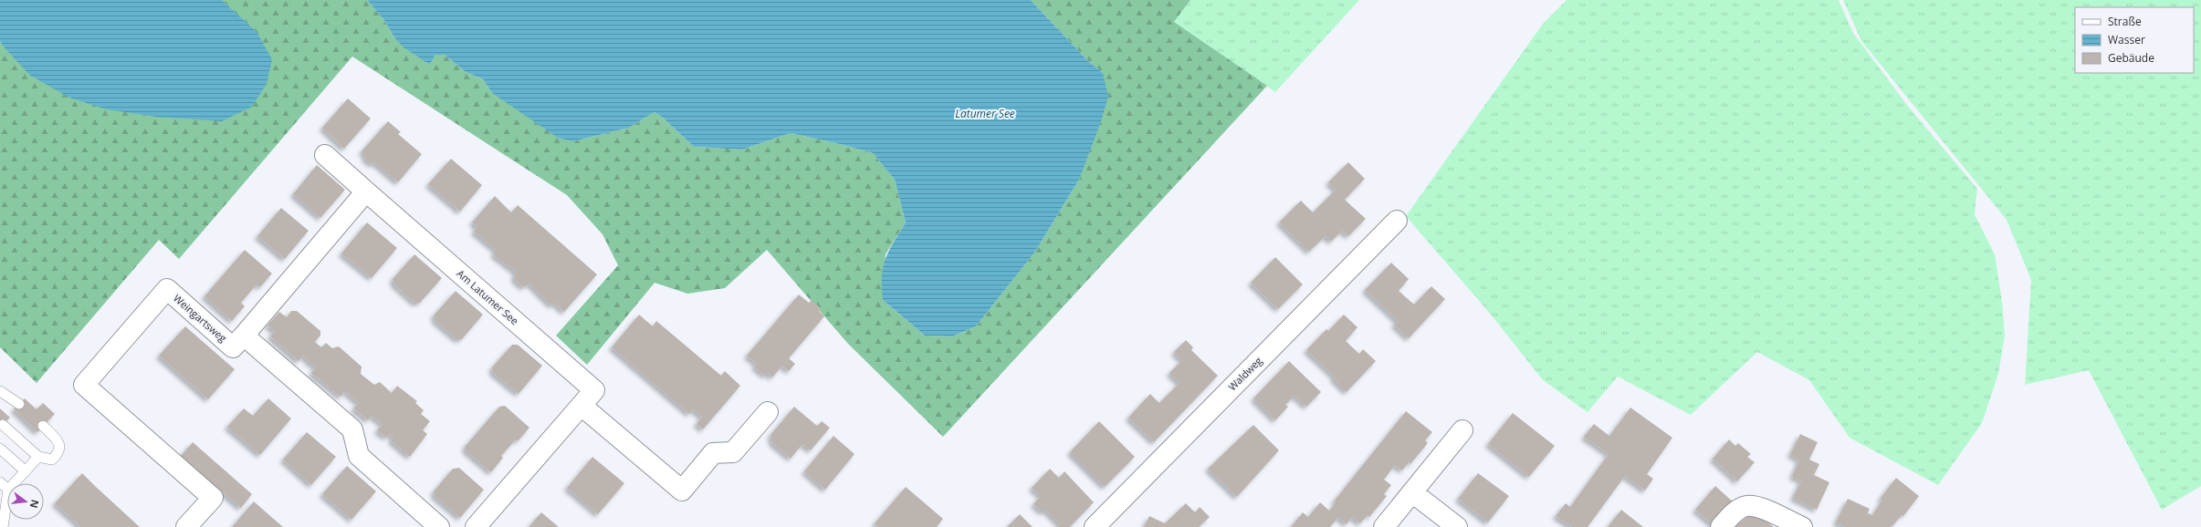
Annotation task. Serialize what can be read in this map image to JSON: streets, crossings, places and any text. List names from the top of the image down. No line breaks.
{"streets":{"street":["Am Latumer See","Weingartsweg","Waldweg"]},"water":["Latumer See"],"legend":["Straße","Wasser","Gebäude"],"north":"right"}
